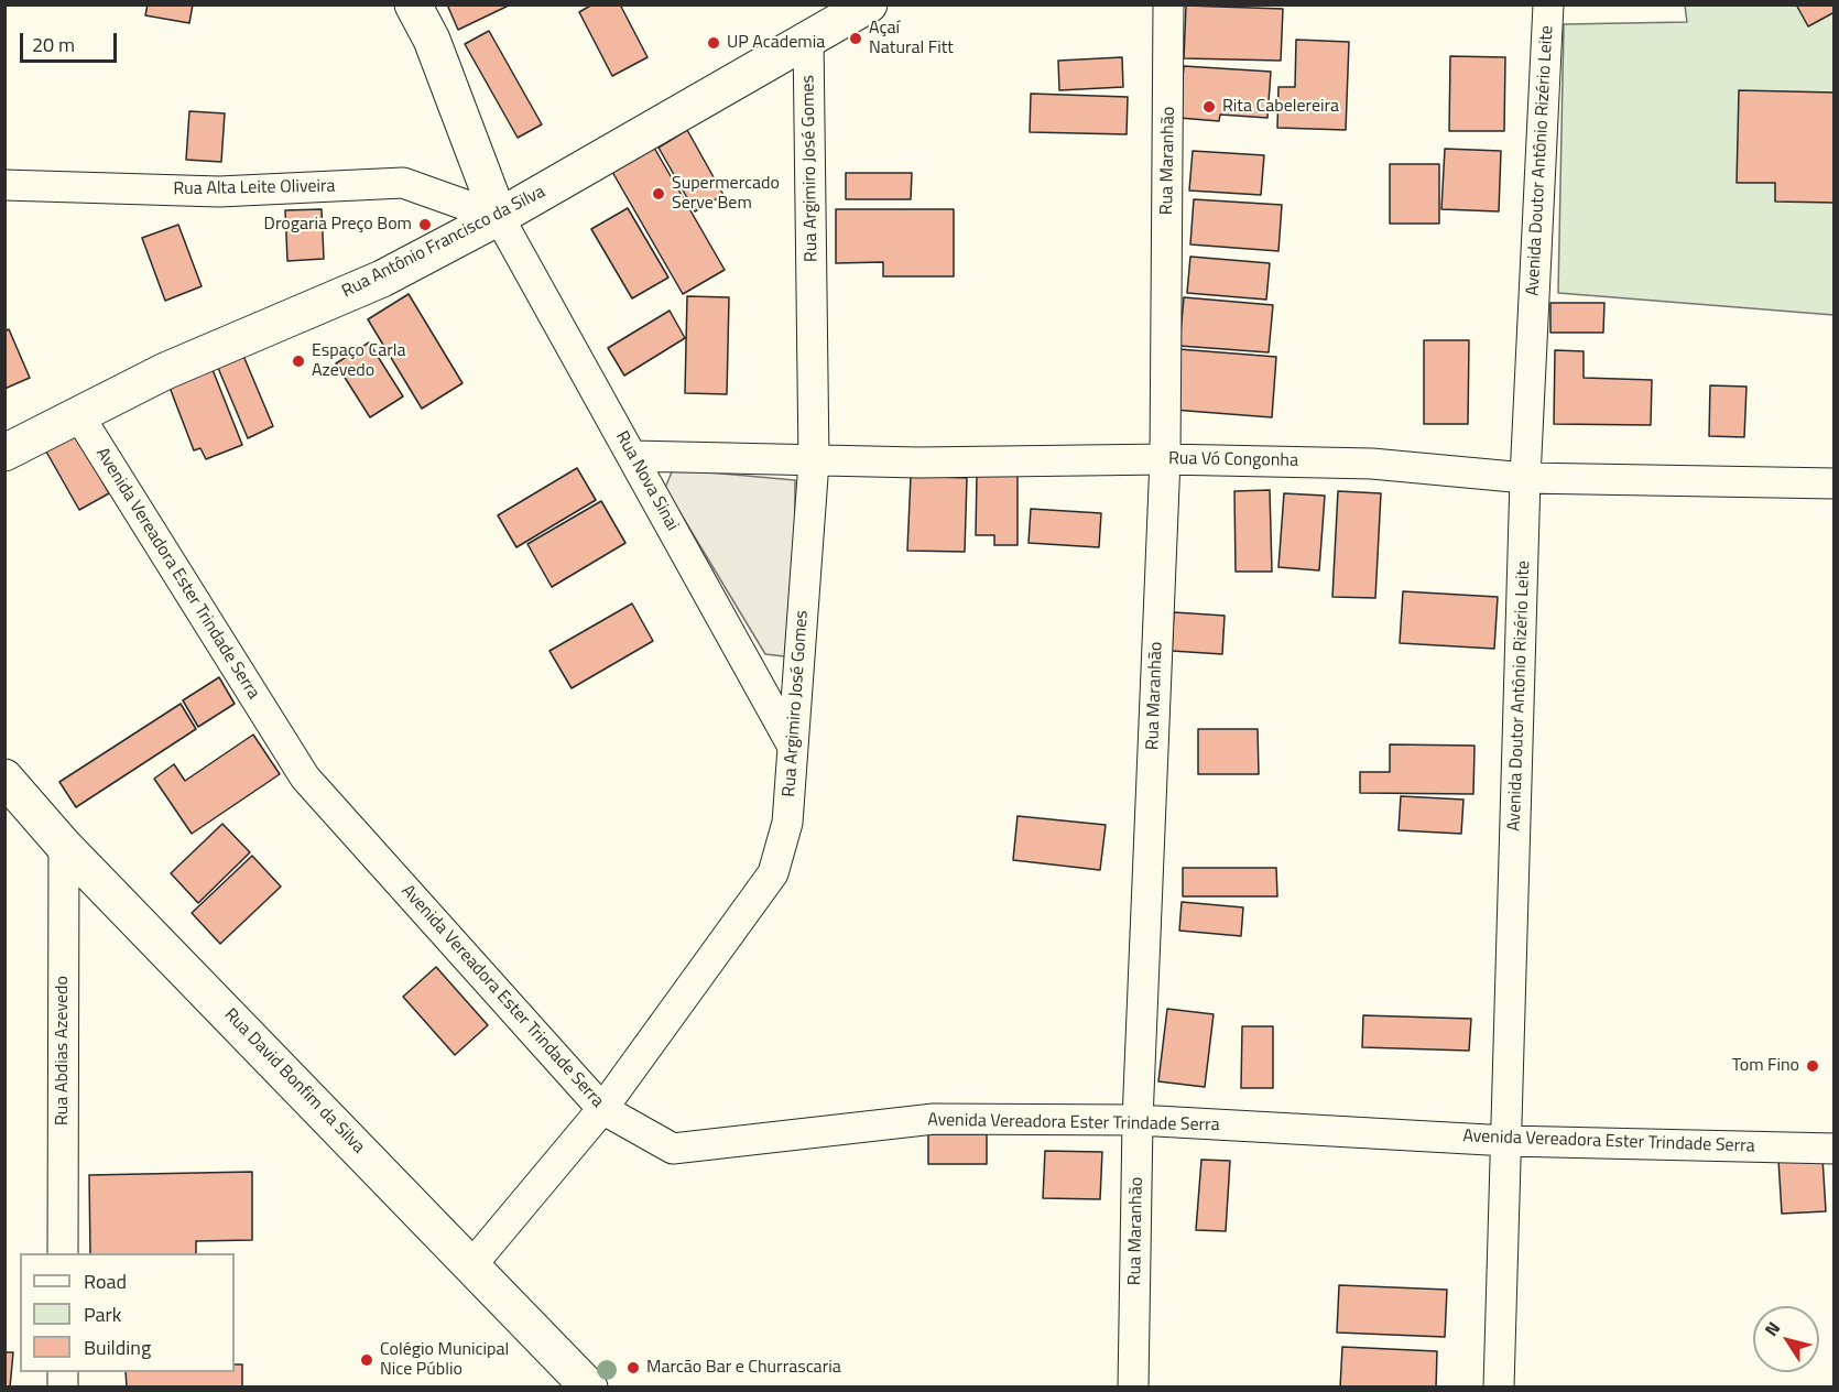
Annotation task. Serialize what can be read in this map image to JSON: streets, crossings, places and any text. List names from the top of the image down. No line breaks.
{"streets":{"street":["Rua Maranhão","Avenida Doutor Antônio Rizério Leite","Rua Argimiro José Gomes","Rua Alta Leite Oliveira","Rua Antônio Francisco da Silva","Rua Vó Congonha","Rua Nova Sinai","Avenida Vereadora Ester Trindade Serra","Rua Abdias Azevedo","Rua David Bonfim da Silva"]},"crossings":[["Rua Maranhão","Rua Vó Congonha"],["Rua Maranhão","Avenida Vereadora Ester Trindade Serra"],["Avenida Doutor Antônio Rizério Leite","Rua Vó Congonha"],["Avenida Doutor Antônio Rizério Leite","Avenida Vereadora Ester Trindade Serra"],["Rua Argimiro José Gomes","Rua Antônio Francisco da Silva"],["Rua Argimiro José Gomes","Rua Vó Congonha"],["Rua Argimiro José Gomes","Rua Nova Sinai"],["Rua Argimiro José Gomes","Avenida Vereadora Ester Trindade Serra"],["Rua Argimiro José Gomes","Rua David Bonfim da Silva"],["Rua Alta Leite Oliveira","Rua Antônio Francisco da Silva"],["Rua Alta Leite Oliveira","Rua Nova Sinai"],["Rua Antônio Francisco da Silva","Rua Nova Sinai"],["Rua Antônio Francisco da Silva","Avenida Vereadora Ester Trindade Serra"],["Rua Vó Congonha","Rua Nova Sinai"],["Rua Abdias Azevedo","Rua David Bonfim da Silva"]],"places":["Açaí Natural Fitt","UP Academia","Rita Cabelereira","Supermercado Serve Bem","Drogaria Preço Bom","Espaço Carla Azevedo","Tom Fino","Colégio Municipal Nice Públio","Marcão Bar e Churrascaria"],"legend":["Road","Park","Building"],"scale_bar":"20 m","north":"top left"}
